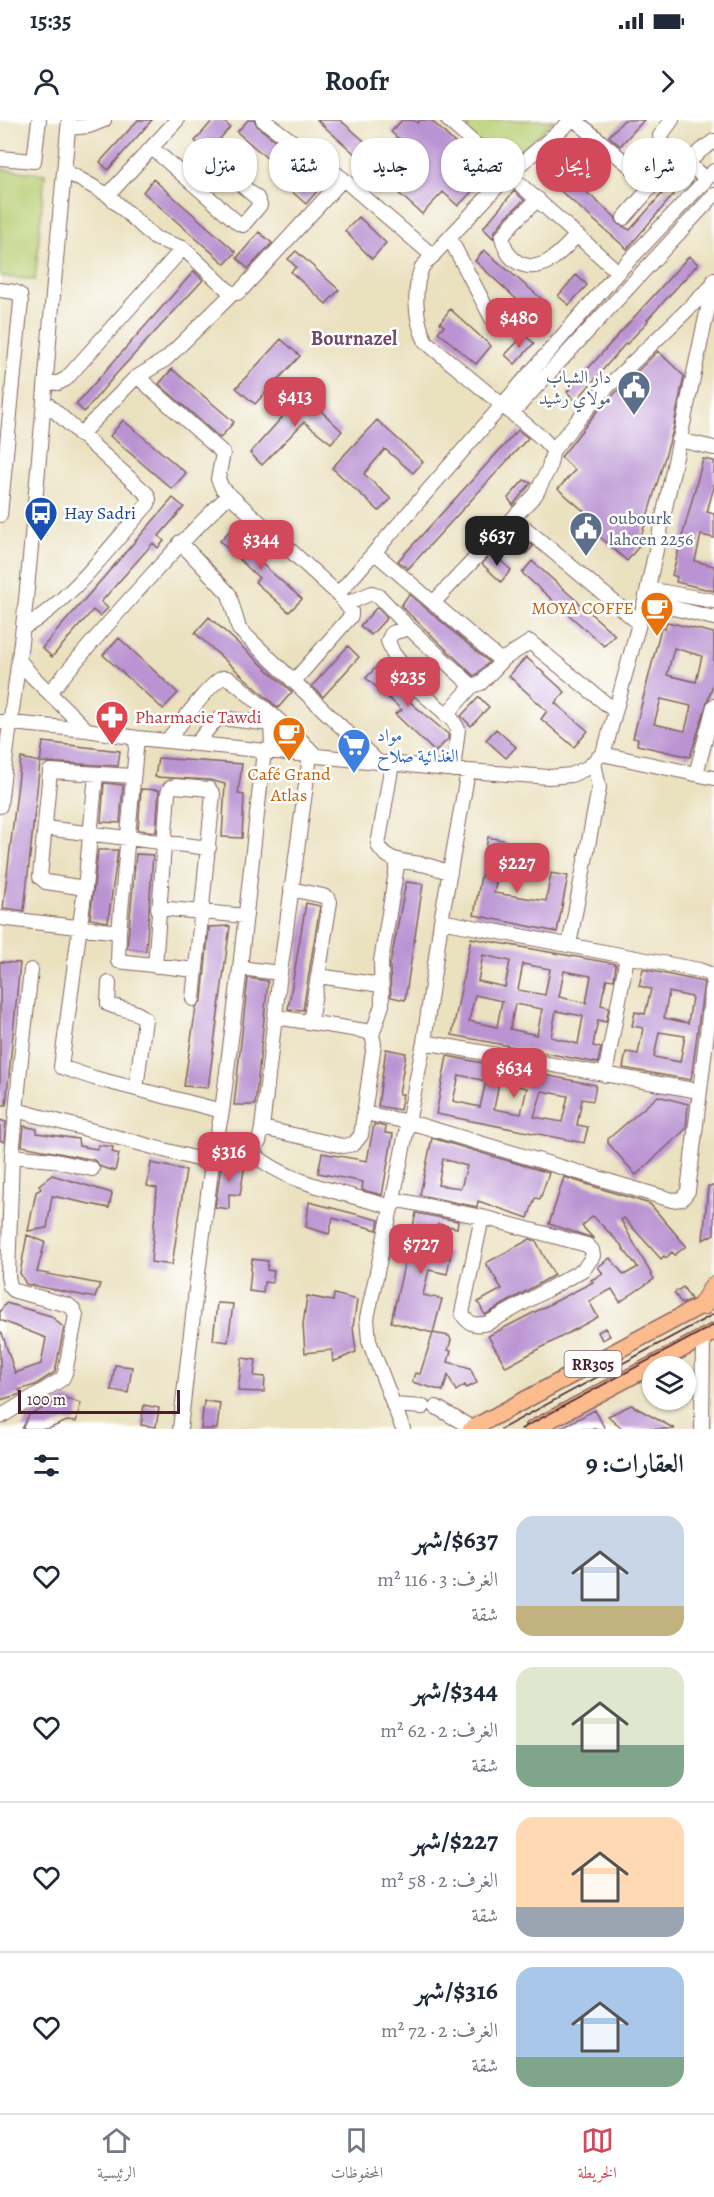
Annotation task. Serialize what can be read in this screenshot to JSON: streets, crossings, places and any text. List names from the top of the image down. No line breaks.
{"streets":{"main road":["RR305"]},"districts":["Bournazel"],"places":{"public building":["دار الشباب مولاي رشيد","oubourk lahcen 2256"],"bus stop":["Hay Sadri"],"cafe":["MOYA COFFE","Café Grand Atlas"],"pharmacy":["Pharmacie Tawdi"],"supermarket":["مواد الغذائية صلاح"]},"scale_bar":"100 m","page":{"status":"15:35","header":"Roofr","chip":["شراء","إيجار","تصفية","جديد","شقة","منزل"],"price":["$480","$413","$637","$344","$235","$227","$634","$316","$727"],"scale":"100 m","heading":"العقارات: 9","list":[{"name":"$637/شهر","note":"الغرف: 3 · 116 m² · شقة"},{"name":"$344/شهر","note":"الغرف: 2 · 62 m² · شقة"},{"name":"$227/شهر","note":"الغرف: 2 · 58 m² · شقة"},{"name":"$316/شهر","note":"الغرف: 2 · 72 m² · شقة"}],"tabs":["الخريطة","المحفوظات","الرئيسية"]}}
